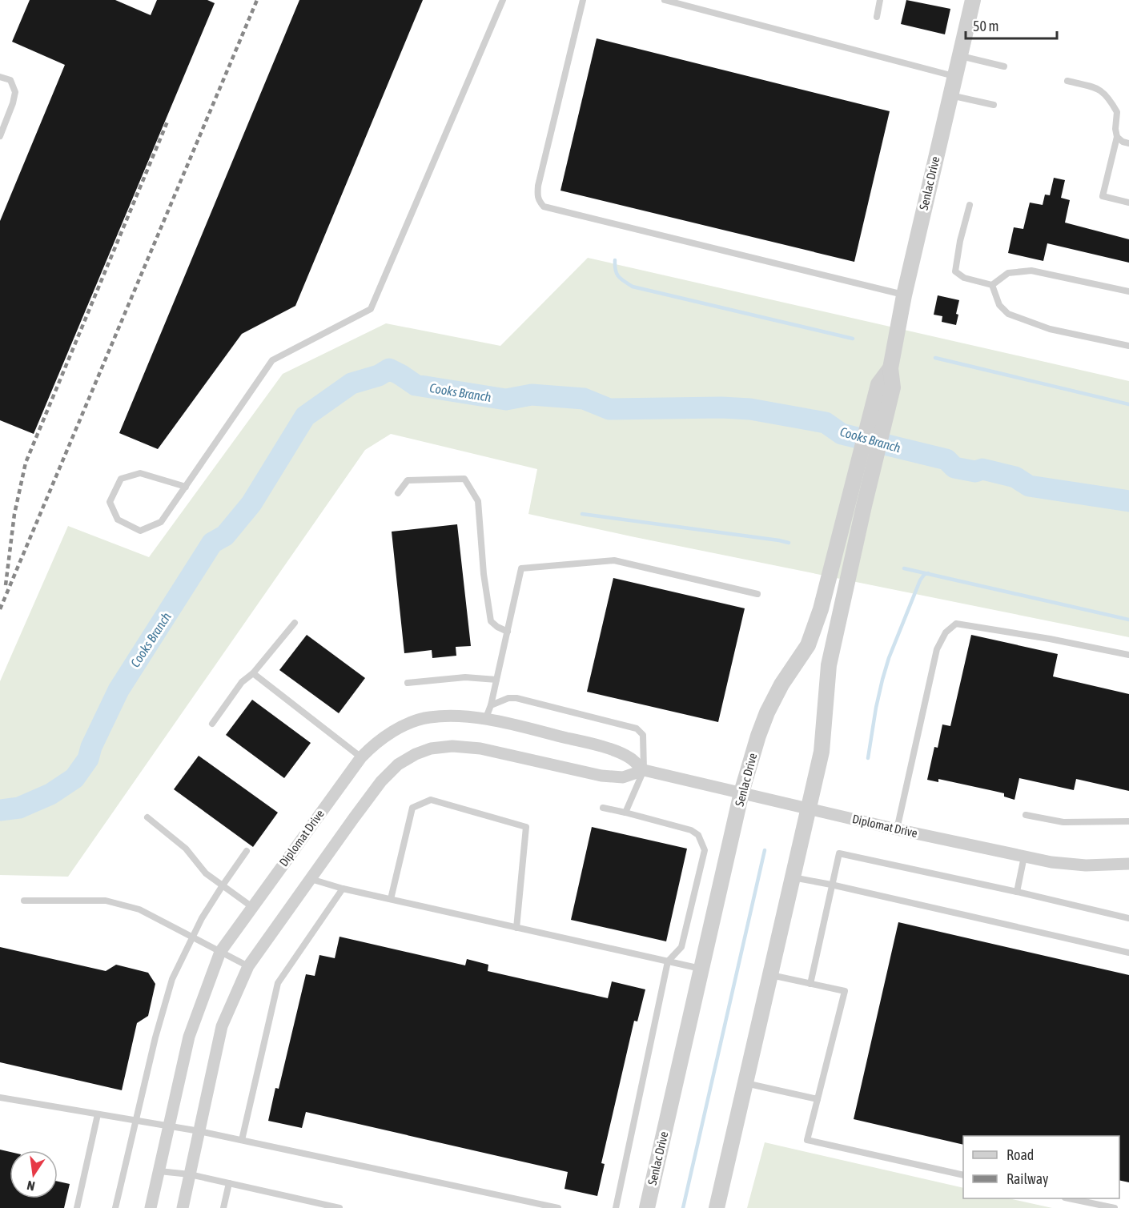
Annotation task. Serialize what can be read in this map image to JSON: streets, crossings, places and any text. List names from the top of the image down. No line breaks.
{"streets":{"street":["Senlac Drive","Diplomat Drive"]},"crossings":[["Senlac Drive","Diplomat Drive"]],"water":["Cooks Branch"],"legend":["Road","Railway"],"scale_bar":"50 m","north":"bottom"}
